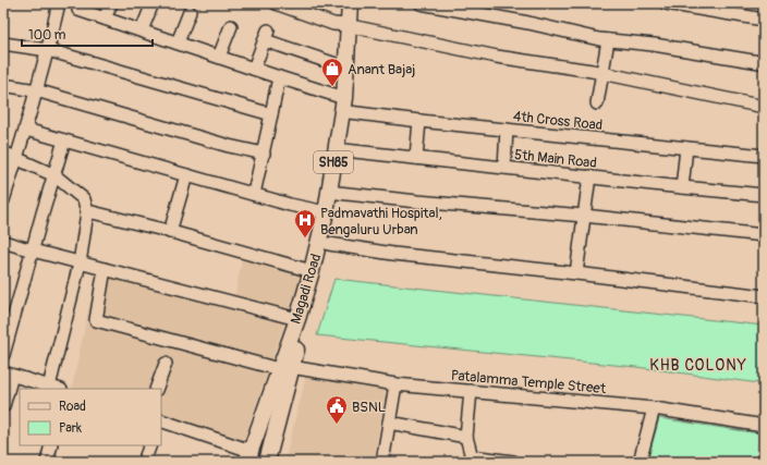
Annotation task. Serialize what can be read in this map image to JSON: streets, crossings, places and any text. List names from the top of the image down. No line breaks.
{"streets":{"main road":["SH85","Magadi Road"],"street":["4th Cross Road","5th Main Road","Patalamma Temple Street"]},"crossings":[["4th Cross Road","Magadi Road"],["5th Main Road","Magadi Road"],["Magadi Road","Patalamma Temple Street"]],"districts":["KHB COLONY"],"places":{"shop":["Anant Bajaj"],"hospital":["Padmavathi Hospital, Bengaluru Urban"],"public building":["BSNL"]},"legend":["Road","Park"],"scale_bar":"100 m"}
